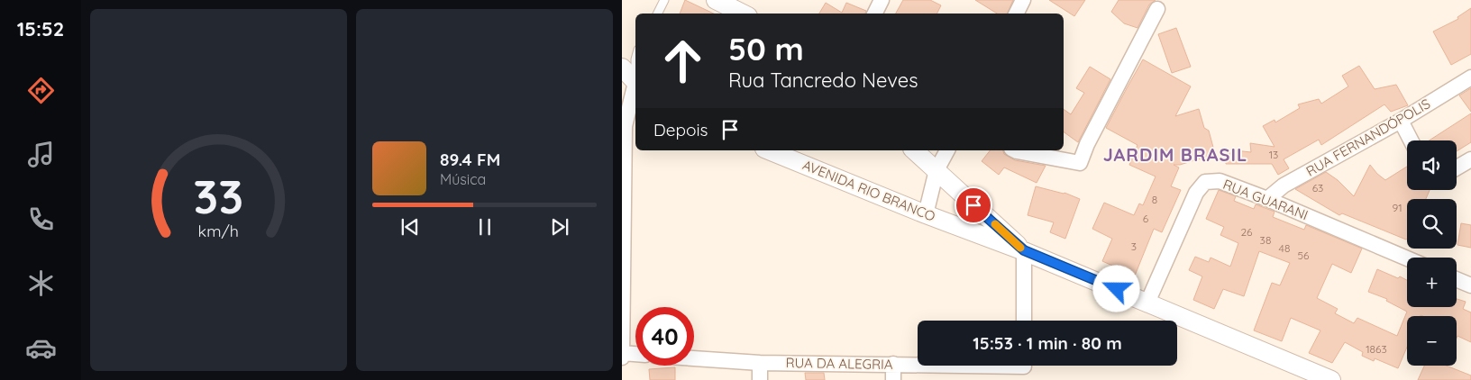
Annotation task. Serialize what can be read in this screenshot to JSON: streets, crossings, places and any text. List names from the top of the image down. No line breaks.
{"streets":{"street":["RUA FERNANDÓPOLIS","AVENIDA RIO BRANCO","RUA GUARANI","RUA DA ALEGRIA"]},"crossings":[["RUA FERNANDÓPOLIS","RUA GUARANI"],["AVENIDA RIO BRANCO","RUA GUARANI"]],"districts":["JARDIM BRASIL"],"house_numbers":["13","63","8","91","6","26","38","3","48","56","1863"],"page":{"tabs":"15:52","turn":["50 m","Rua Tancredo Neves"],"then":"Depois","map_buttons":["+","−"],"song":["89.4 FM","Música"],"limit":"40","trip":"15:53 · 1 min · 80 m","gauge":["33","km/h"]}}
